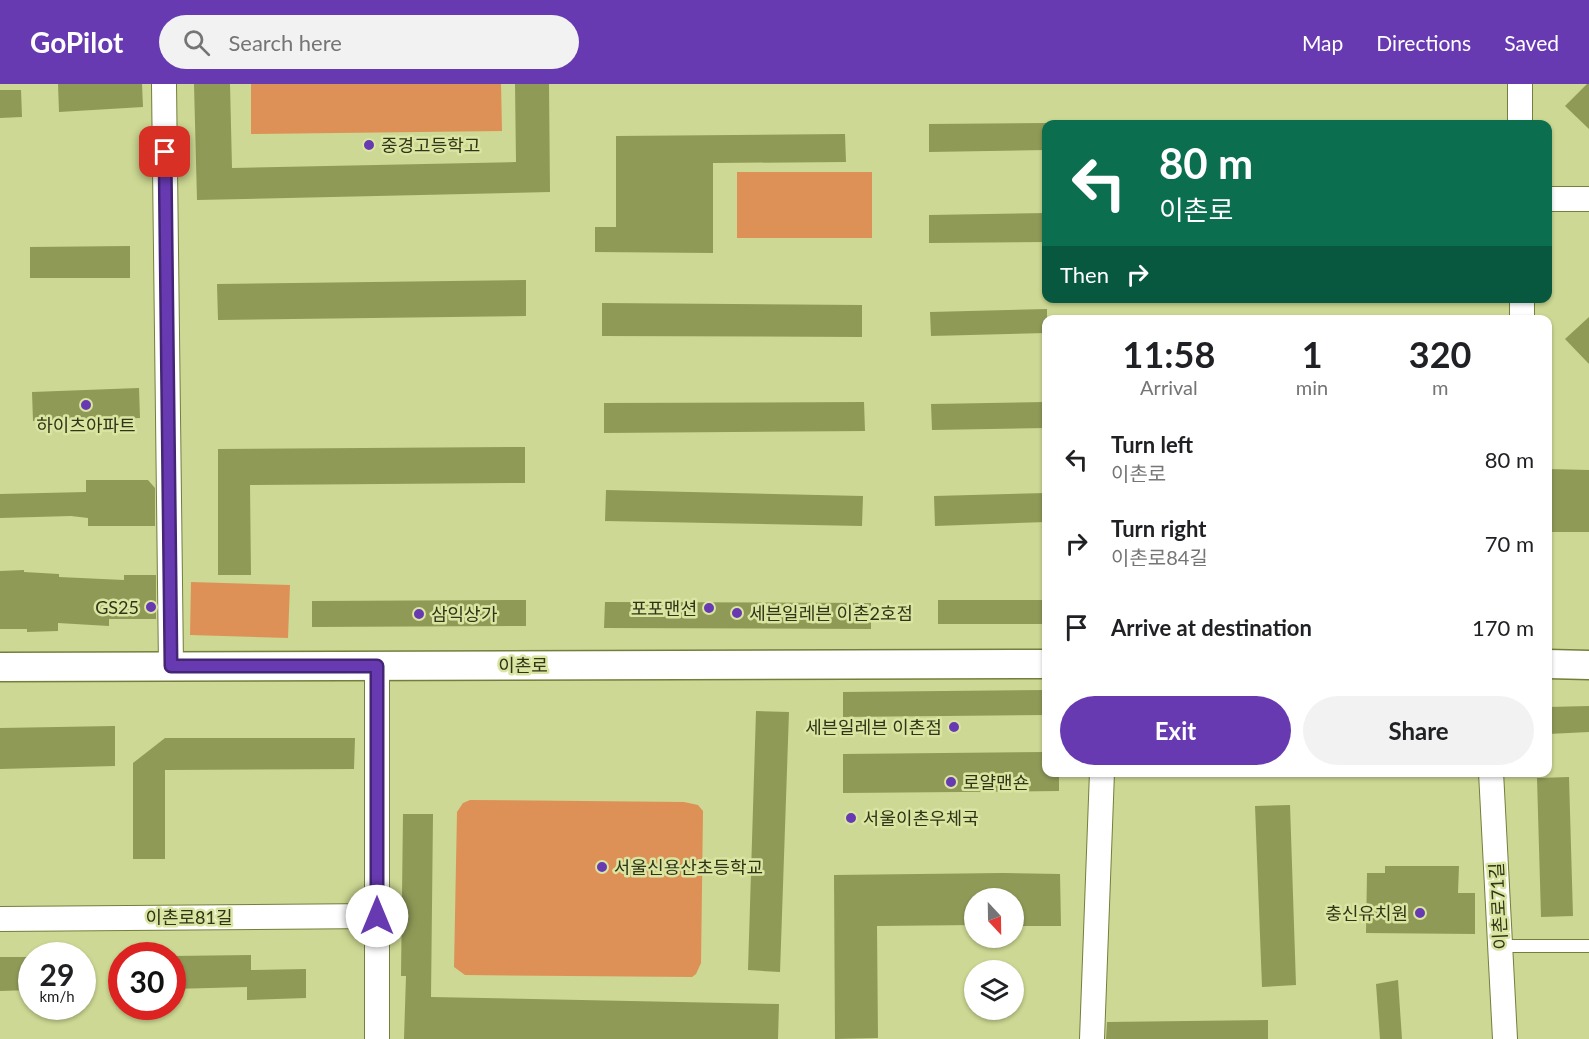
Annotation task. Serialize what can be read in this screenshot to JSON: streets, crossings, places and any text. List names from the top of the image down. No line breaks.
{"streets":{"street":["이촌로","이촌로71길","이촌로81길"]},"places":["중경고등학고","하이츠아파트","GS25","포포맨션","세븐일레븐 이촌2호점","삼익상가","세븐일레븐 이촌점","로얄맨숀","서울이촌우체국","서울신용산초등학교","충신유치원"],"north":"bottom","page":{"header":"GoPilot","search":"Search here","nav":["Map","Directions","Saved"],"turn":["80 m","이촌로"],"then":"Then","eta":["11:58","Arrival","1","min","320","m"],"list":[{"name":"Turn left","note":"이촌로","value":"80 m"},{"name":"Turn right","note":"이촌로84길","value":"70 m"},{"name":"Arrive at destination","value":"170 m"}],"buttons":["Exit","Share"],"speed":"29 km/h","limit":"30"}}
